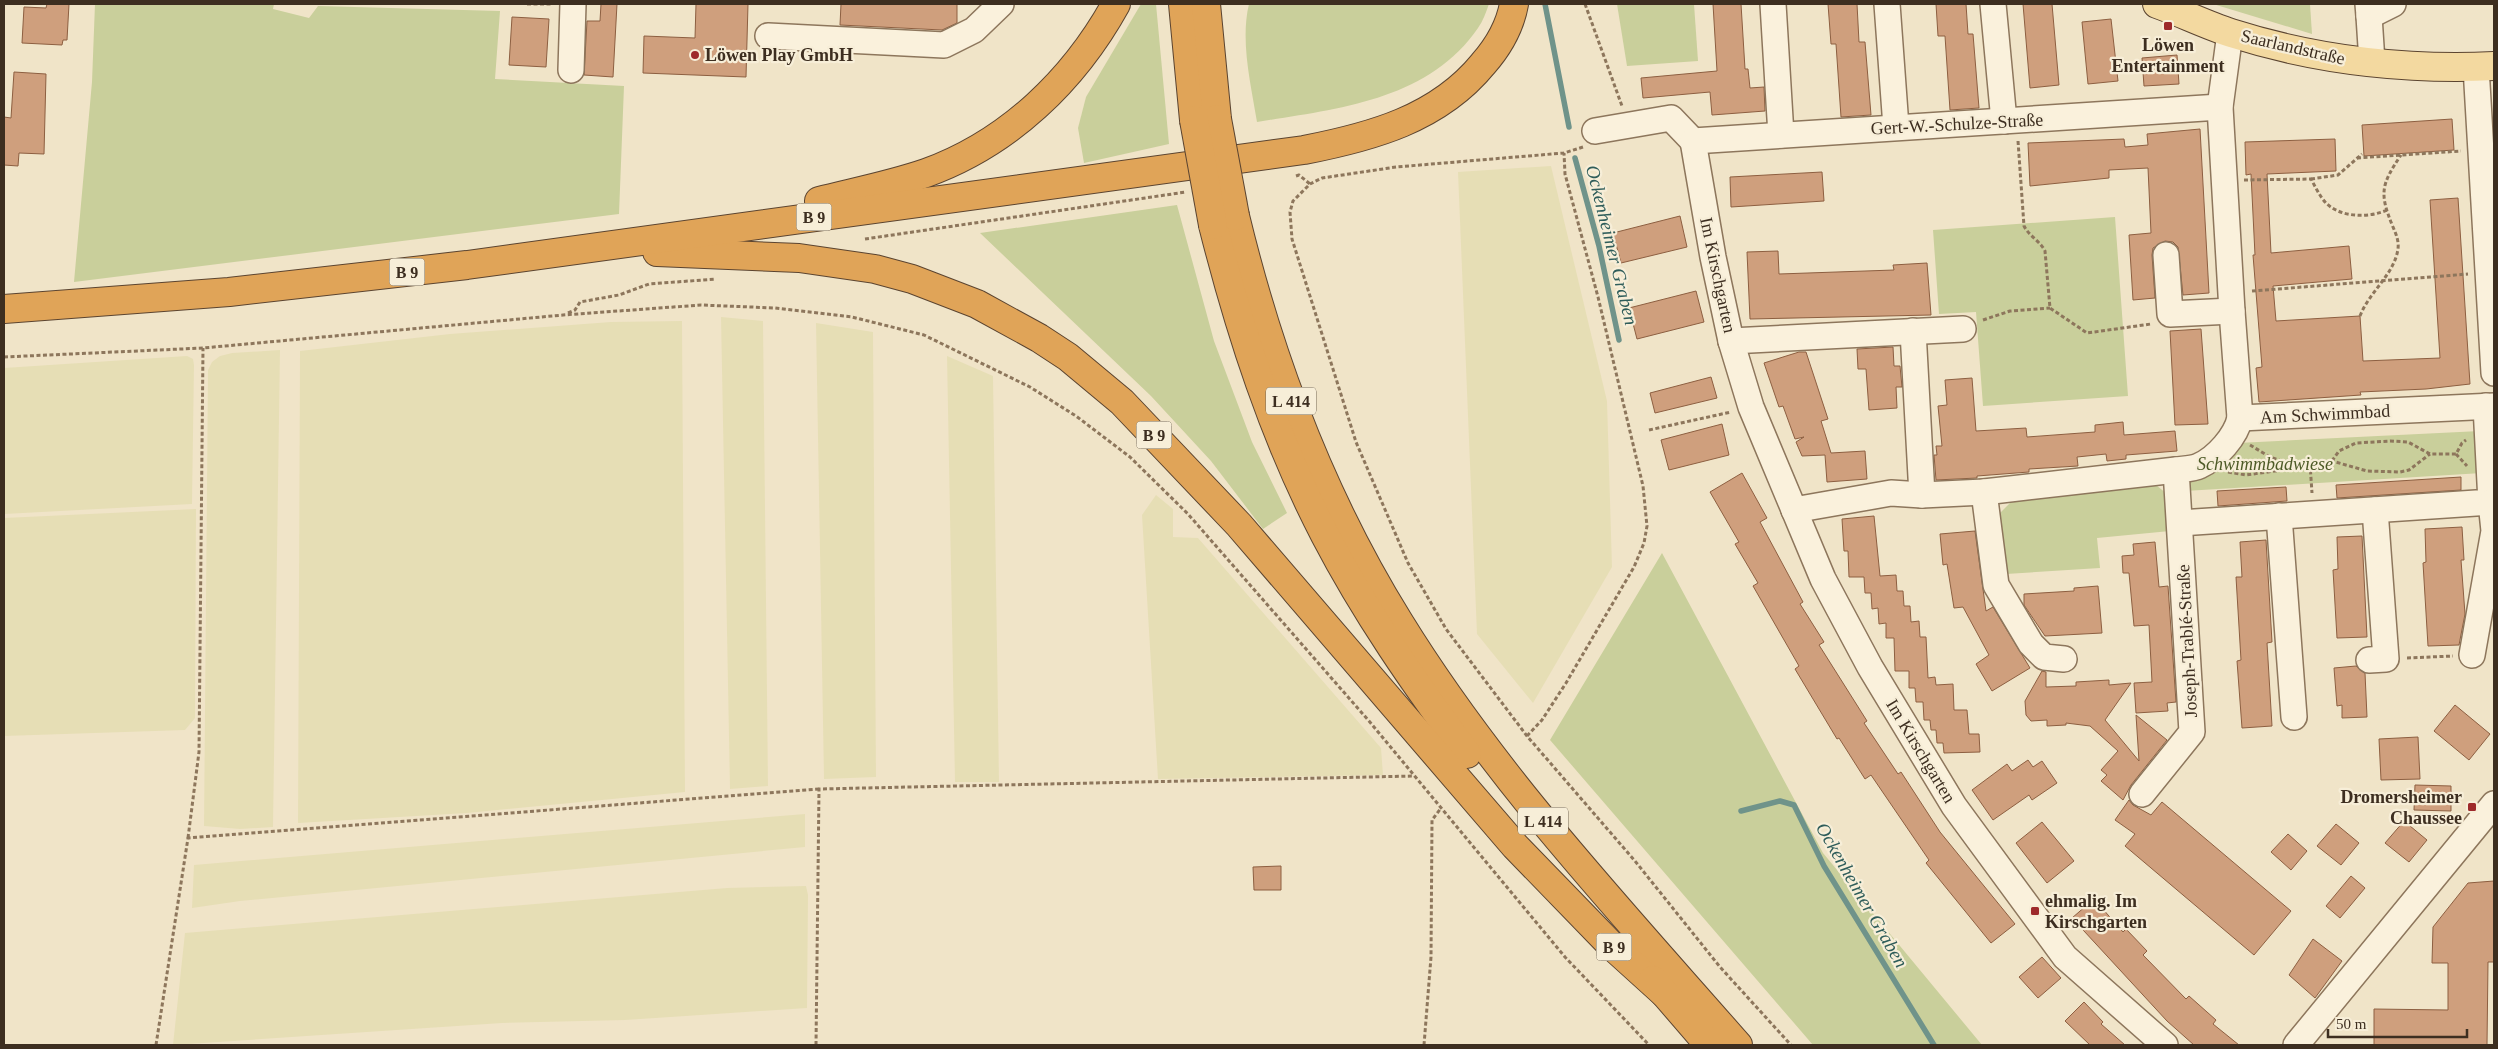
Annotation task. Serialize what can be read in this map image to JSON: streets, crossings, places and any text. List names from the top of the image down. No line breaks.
{"streets":{"highway":["B 9","L 414"],"main road":["Saarlandstraße"],"street":["Gert-W.-Schulze-Straße","Im Kirschgarten","Am Schwimmbad","Joseph-Trablé-Straße"]},"crossings":[["Saarlandstraße","Am Schwimmbad"],["Gert-W.-Schulze-Straße","Im Kirschgarten"],["Gert-W.-Schulze-Straße","Am Schwimmbad"],["B 9","L 414"]],"water":["Ockenheimer Graben"],"parks":["Schwimmbadwiese"],"places":{"transit":["Löwen Entertainment","Dromersheimer Chaussee","ehmalig. Im Kirschgarten"],"other":["Löwen Play GmbH"]},"scale_bar":"50 m"}
